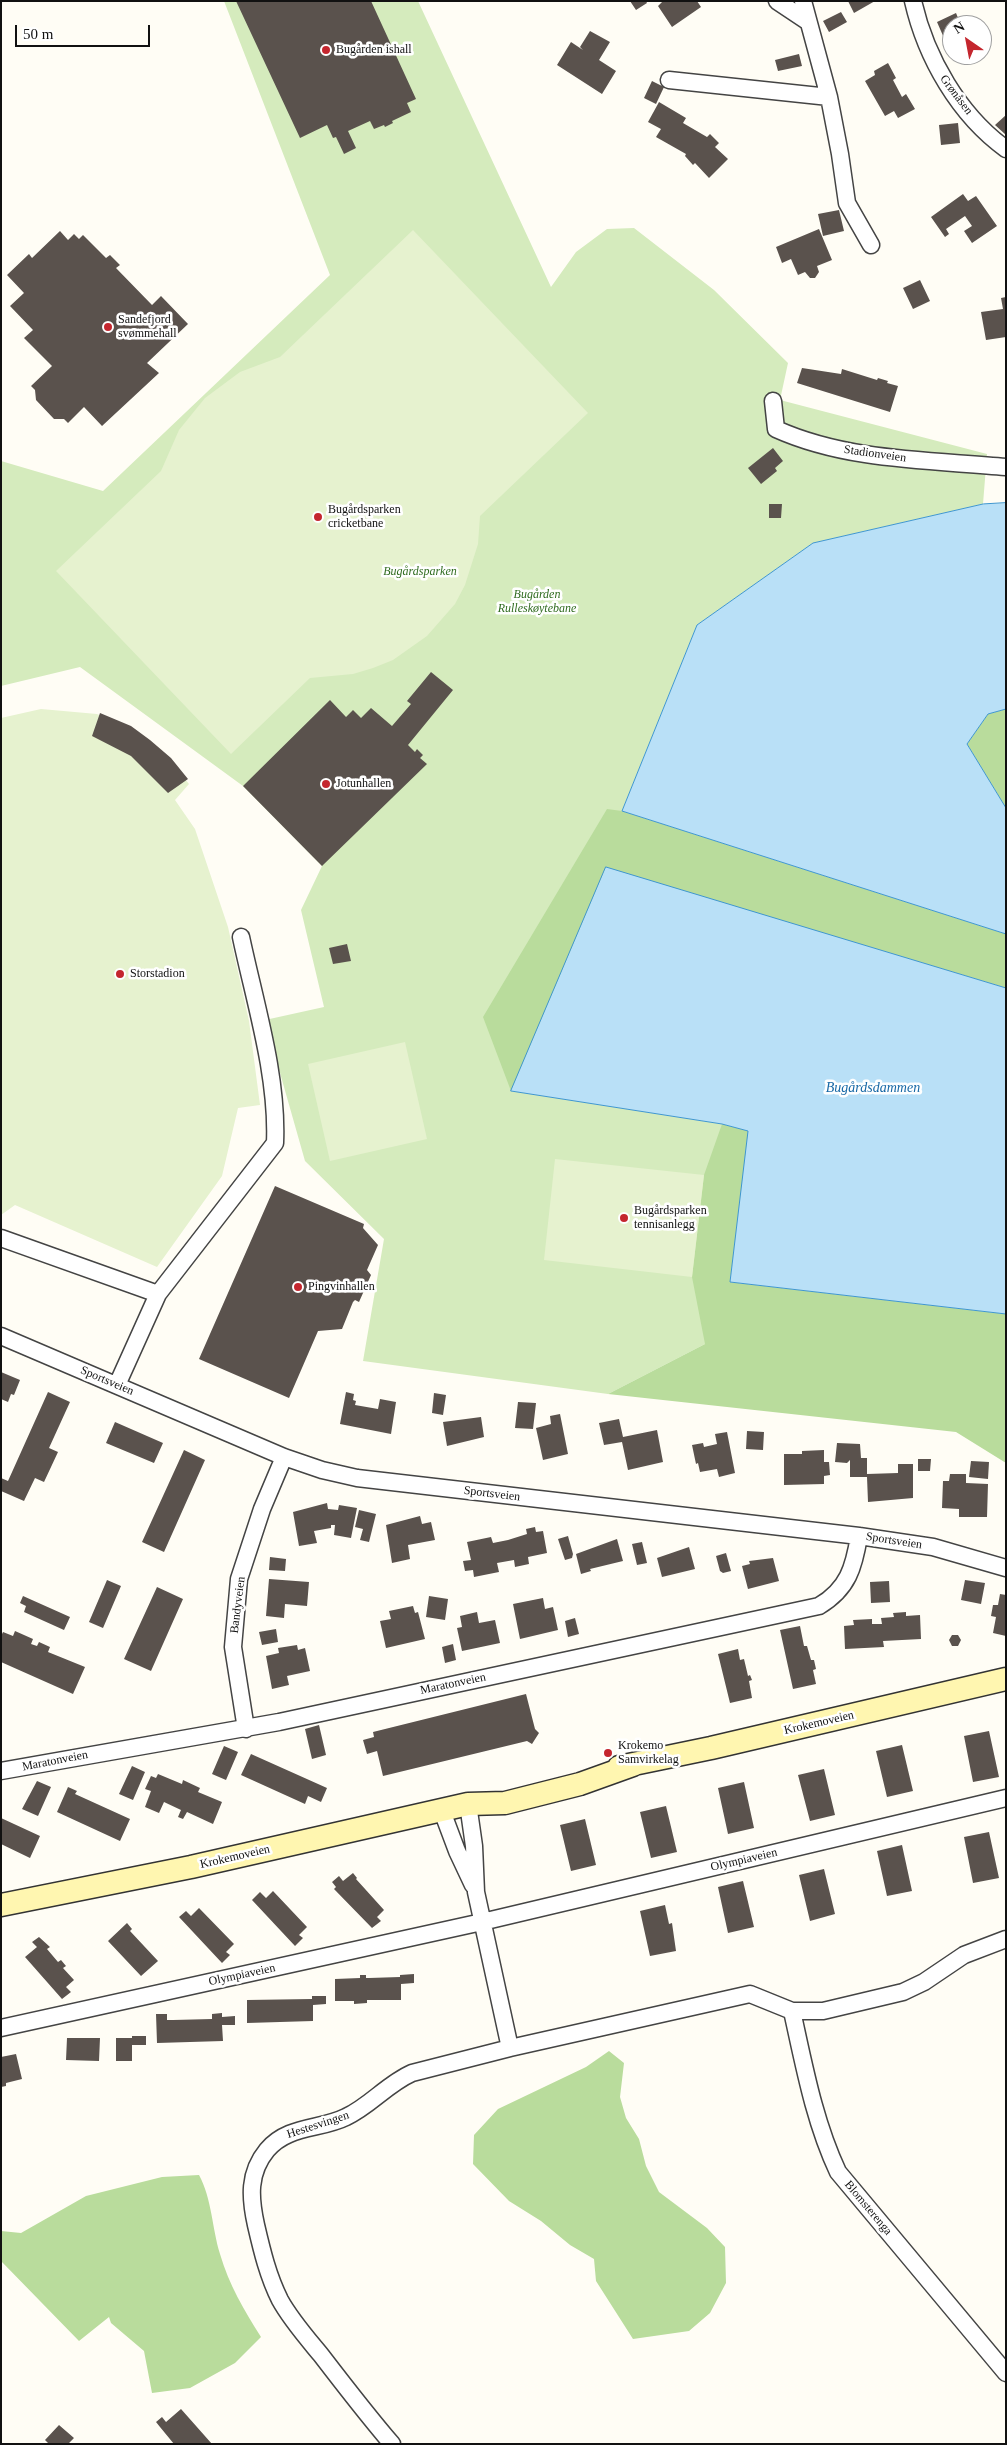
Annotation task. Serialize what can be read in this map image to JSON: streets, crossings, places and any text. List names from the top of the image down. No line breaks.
{"streets":{"main road":["Krokemoveien"],"street":["Grønåsen","Stadionveien","Sportsveien","Bandyveien","Maratonveien","Olympiaveien","Hestesvingen","Blomsterenga"]},"crossings":[["Sportsveien","Bandyveien"],["Sportsveien","Maratonveien"],["Bandyveien","Maratonveien"]],"water":["Bugårdsdammen"],"parks":["Bugårdsparken","Bugården Rulleskøytebane"],"places":["Bugården ishall","Sandefjord svømmehall","Bugårdsparken cricketbane","Jotunhallen","Storstadion","Bugårdsparken tennisanlegg","Pingvinhallen","Krokemo Samvirkelag"],"scale_bar":"50 m","north":"top left"}
